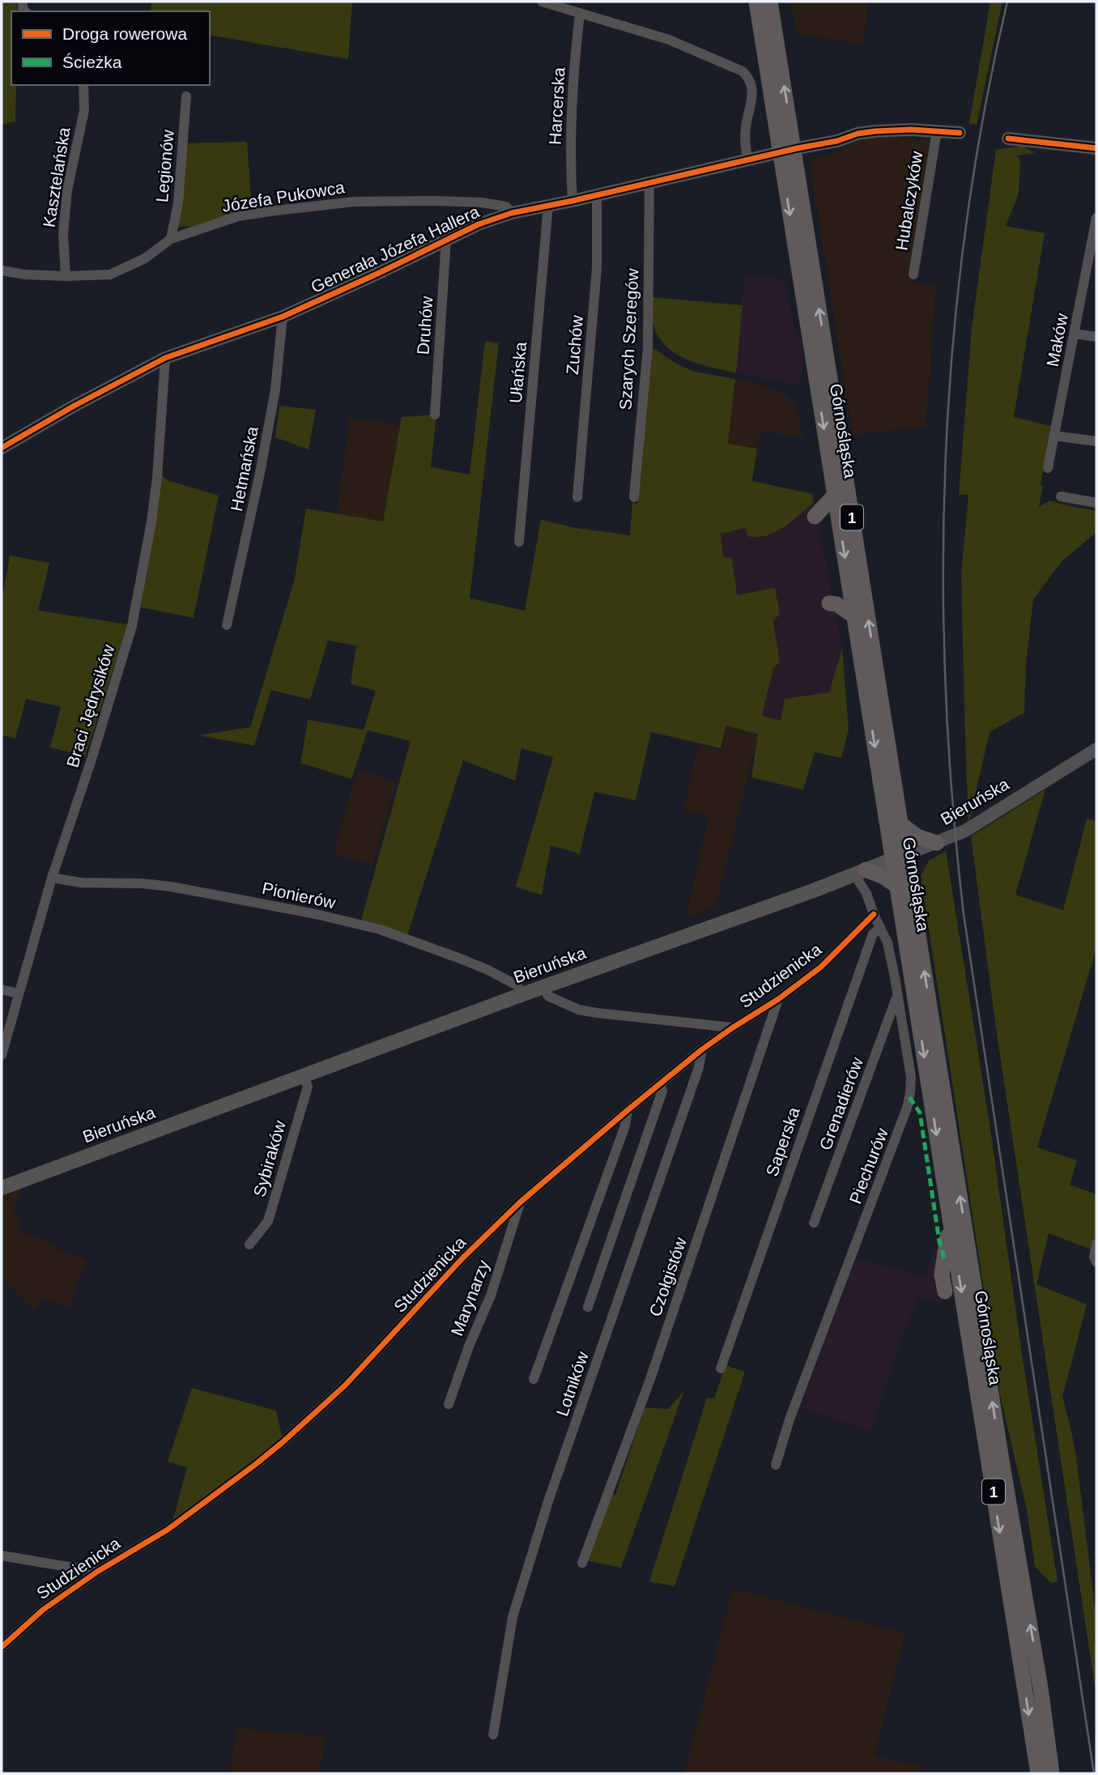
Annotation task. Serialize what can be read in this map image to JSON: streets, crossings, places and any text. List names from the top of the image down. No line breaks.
{"streets":{"main road":["Górnośląska","1","Bieruńska"],"street":["Harcerska","Legionów","Kasztelańska","Józefa Pukowca","Hubalczyków","Generała Józefa Hallera","Druhów","Szarych Szeregów","Maków","Zuchów","Ułańska","Hetmańska","Braci Jędrysików","Pionierów","Studzienicka","Grenadierów","Saperska","Sybiraków","Piechurów","Czołgistów","Marynarzy","Lotników"]},"crossings":[["Harcerska","Generała Józefa Hallera"],["Legionów","Józefa Pukowca"],["Kasztelańska","Józefa Pukowca"],["Józefa Pukowca","Generała Józefa Hallera"],["Hubalczyków","Generała Józefa Hallera"],["Generała Józefa Hallera","Druhów"],["Generała Józefa Hallera","Szarych Szeregów"],["Generała Józefa Hallera","Zuchów"],["Generała Józefa Hallera","Ułańska"],["Generała Józefa Hallera","Górnośląska"],["Generała Józefa Hallera","Hetmańska"],["Generała Józefa Hallera","Braci Jędrysików"],["Górnośląska","Bieruńska"],["Braci Jędrysików","Pionierów"],["Bieruńska","Pionierów"],["Bieruńska","Sybiraków"],["Bieruńska","Piechurów"],["Studzienicka","Piechurów"],["Studzienicka","Czołgistów"],["Studzienicka","Marynarzy"],["Studzienicka","Lotników"],["Grenadierów","Piechurów"],["Saperska","Piechurów"]],"legend":["Droga rowerowa","Ścieżka"]}
